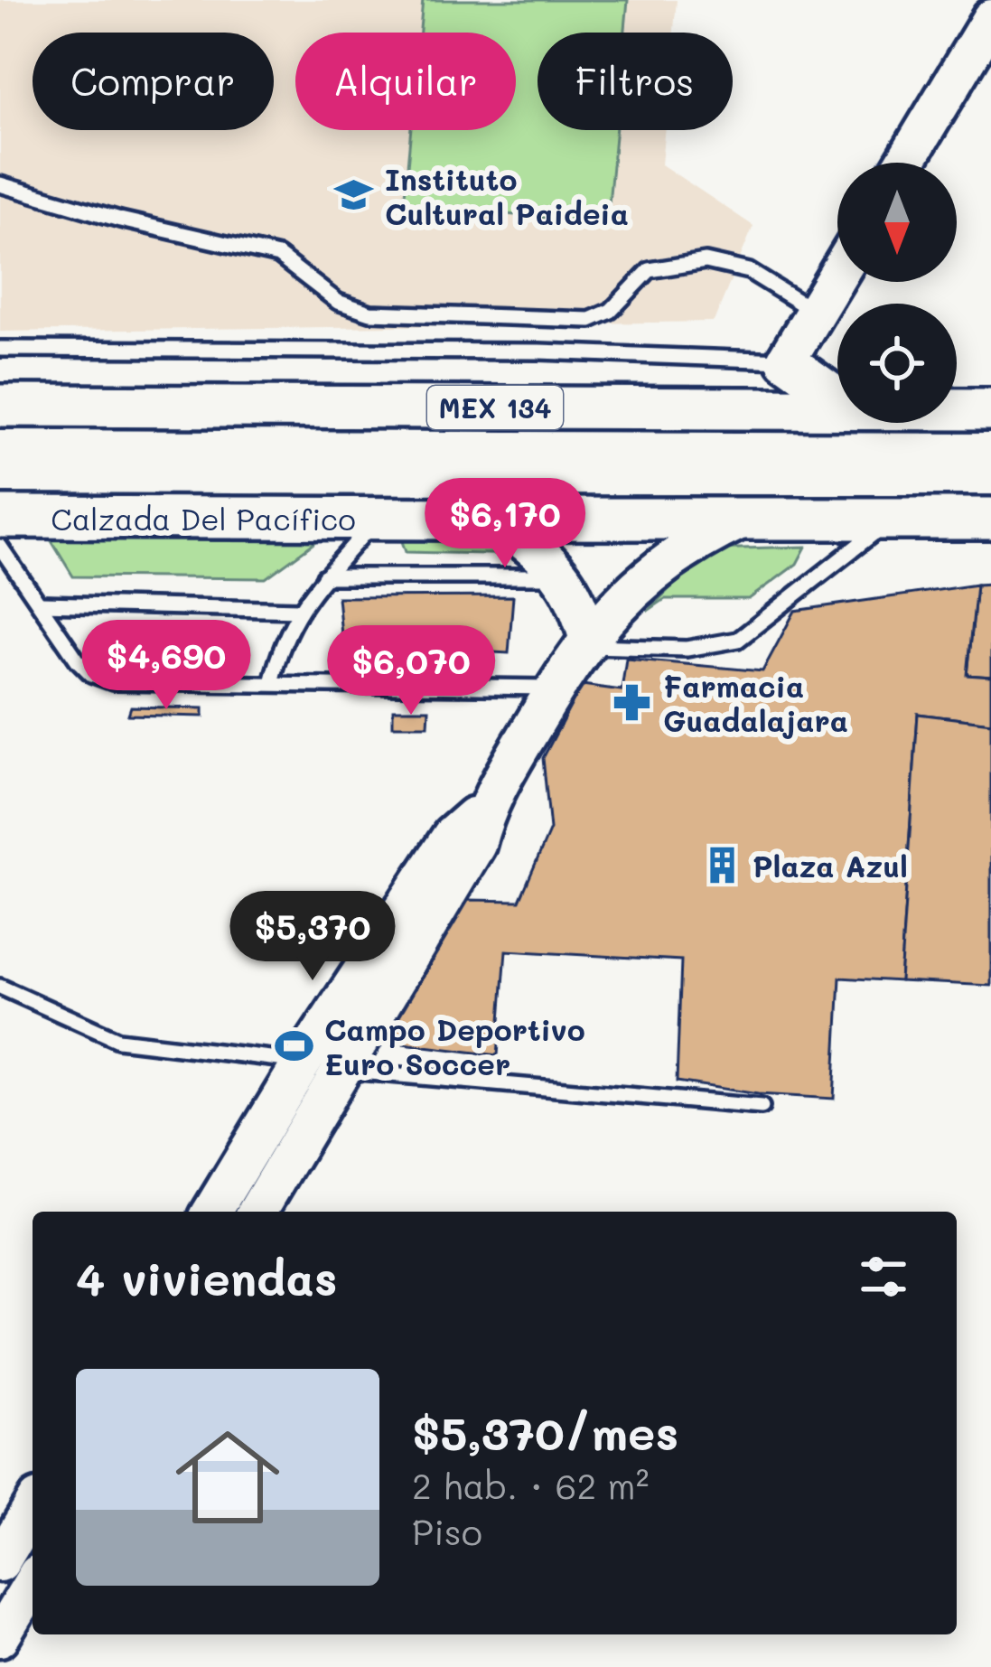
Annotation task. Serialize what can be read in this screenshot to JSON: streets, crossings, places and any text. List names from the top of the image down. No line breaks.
{"streets":{"main road":["MEX 134","Calzada Del Pacífico"]},"places":{"school or university":["Instituto Cultural Paideia"],"pharmacy":["Farmacia Guadalajara"],"building":["Plaza Azul"],"sports":["Campo Deportivo Euro Soccer"]},"north":"bottom","page":{"chip":["Comprar","Alquilar","Filtros"],"price":["$6,170","$4,690","$6,070","$5,370"],"heading":"4 viviendas","list":[{"name":"$5,370/mes","note":"2 hab. · 62 m² · Piso"}]}}
